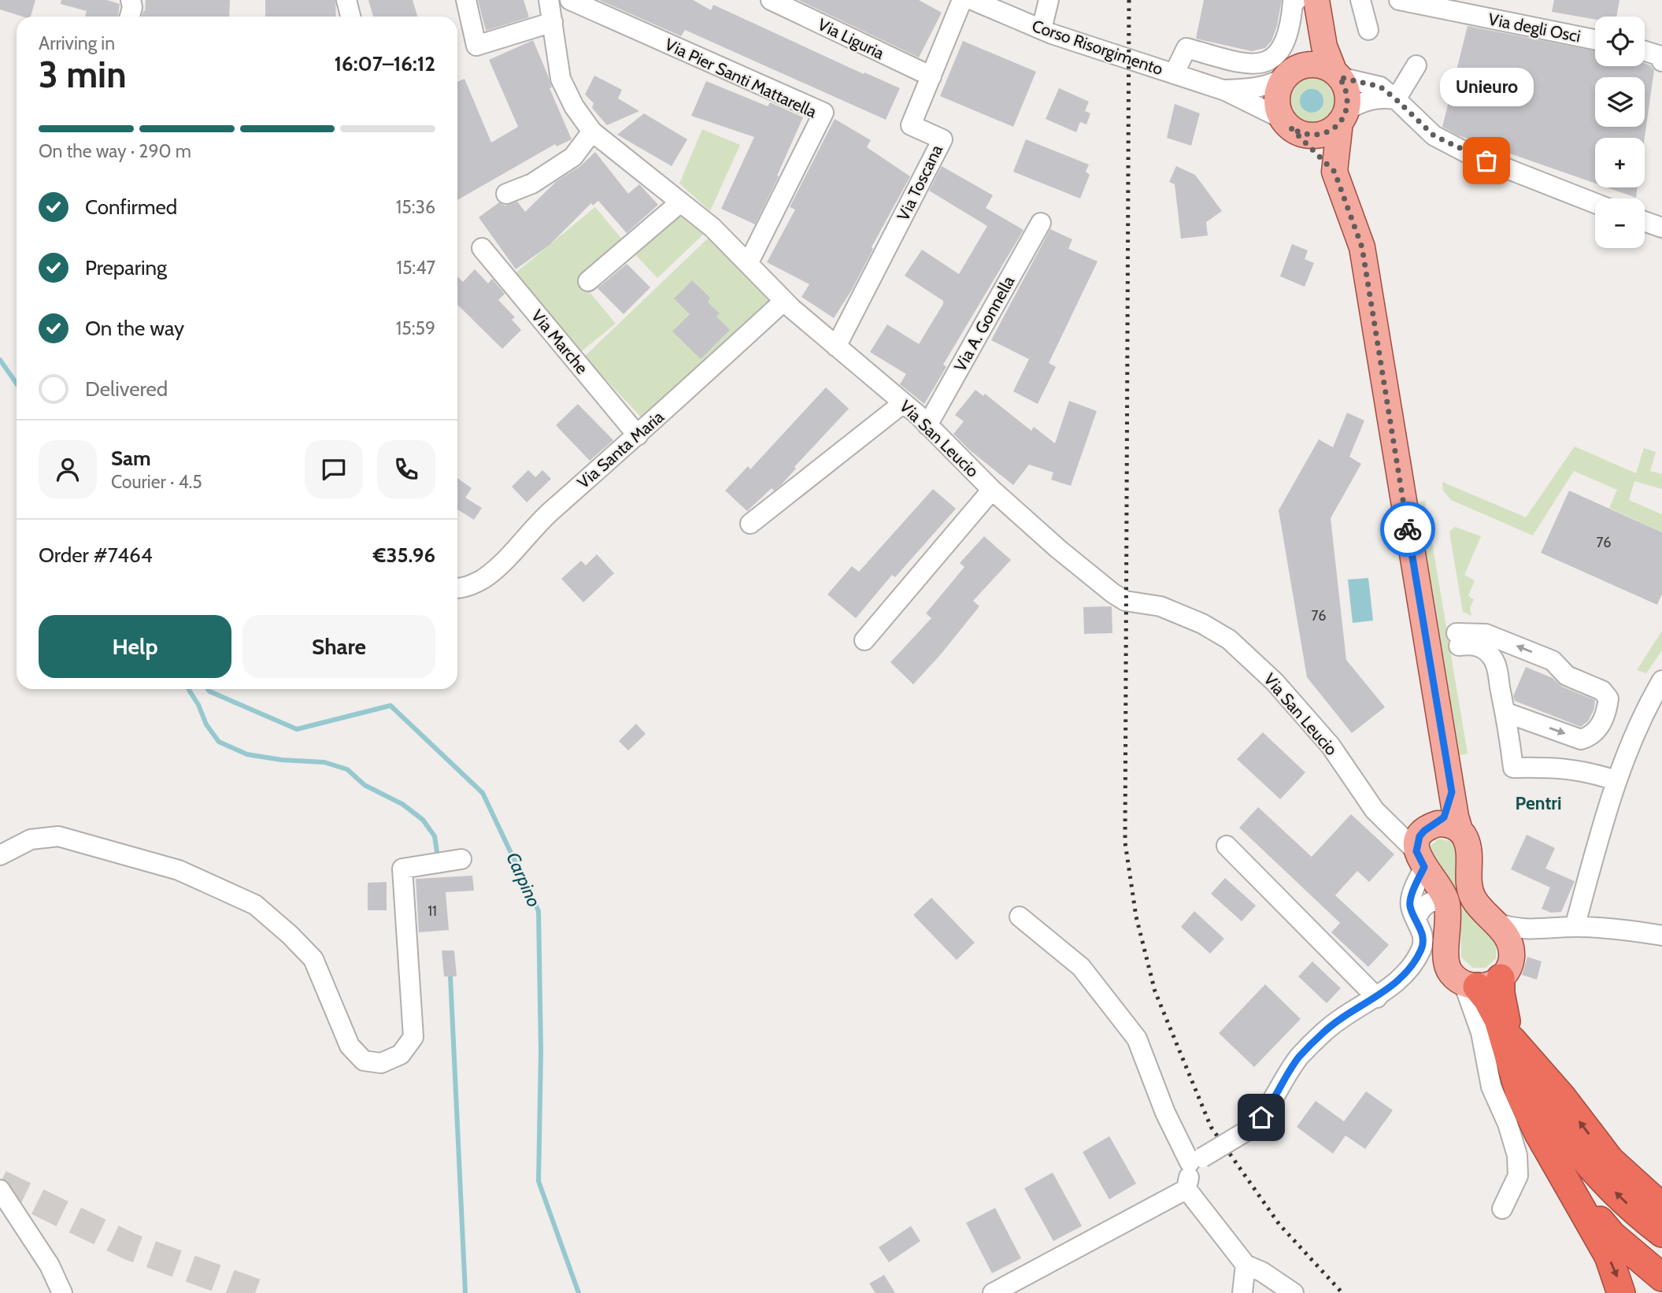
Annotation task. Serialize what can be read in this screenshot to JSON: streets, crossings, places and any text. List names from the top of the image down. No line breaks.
{"streets":{"street":["Via degli Osci","Via Liguria","Corso Risorgimento","Via Pier Santi Mattarella","Via Toscana","Via A. Gonnella","Via Marche","Via San Leucio","Via Santa Maria"]},"crossings":[["Via Liguria","Via Toscana"],["Via Pier Santi Mattarella","Via San Leucio"],["Via Toscana","Via San Leucio"],["Via A. Gonnella","Via San Leucio"],["Via Marche","Via Santa Maria"],["Via San Leucio","Via Santa Maria"]],"districts":["Pentri"],"water":["Carpino"],"places":["Unieuro"],"house_numbers":["76","76","11"],"page":{"map_buttons":["+","−"],"heading":["3 min","Arriving in","16:07–16:12"],"panel":["Sam","Courier · 4.5","Order #7464","€35.96"],"bubble":"Unieuro","bar":"On the way · 290 m","list":[["Confirmed","15:36"],["Preparing","15:47"],["On the way","15:59"],"Delivered"],"buttons":["Help","Share"]}}
